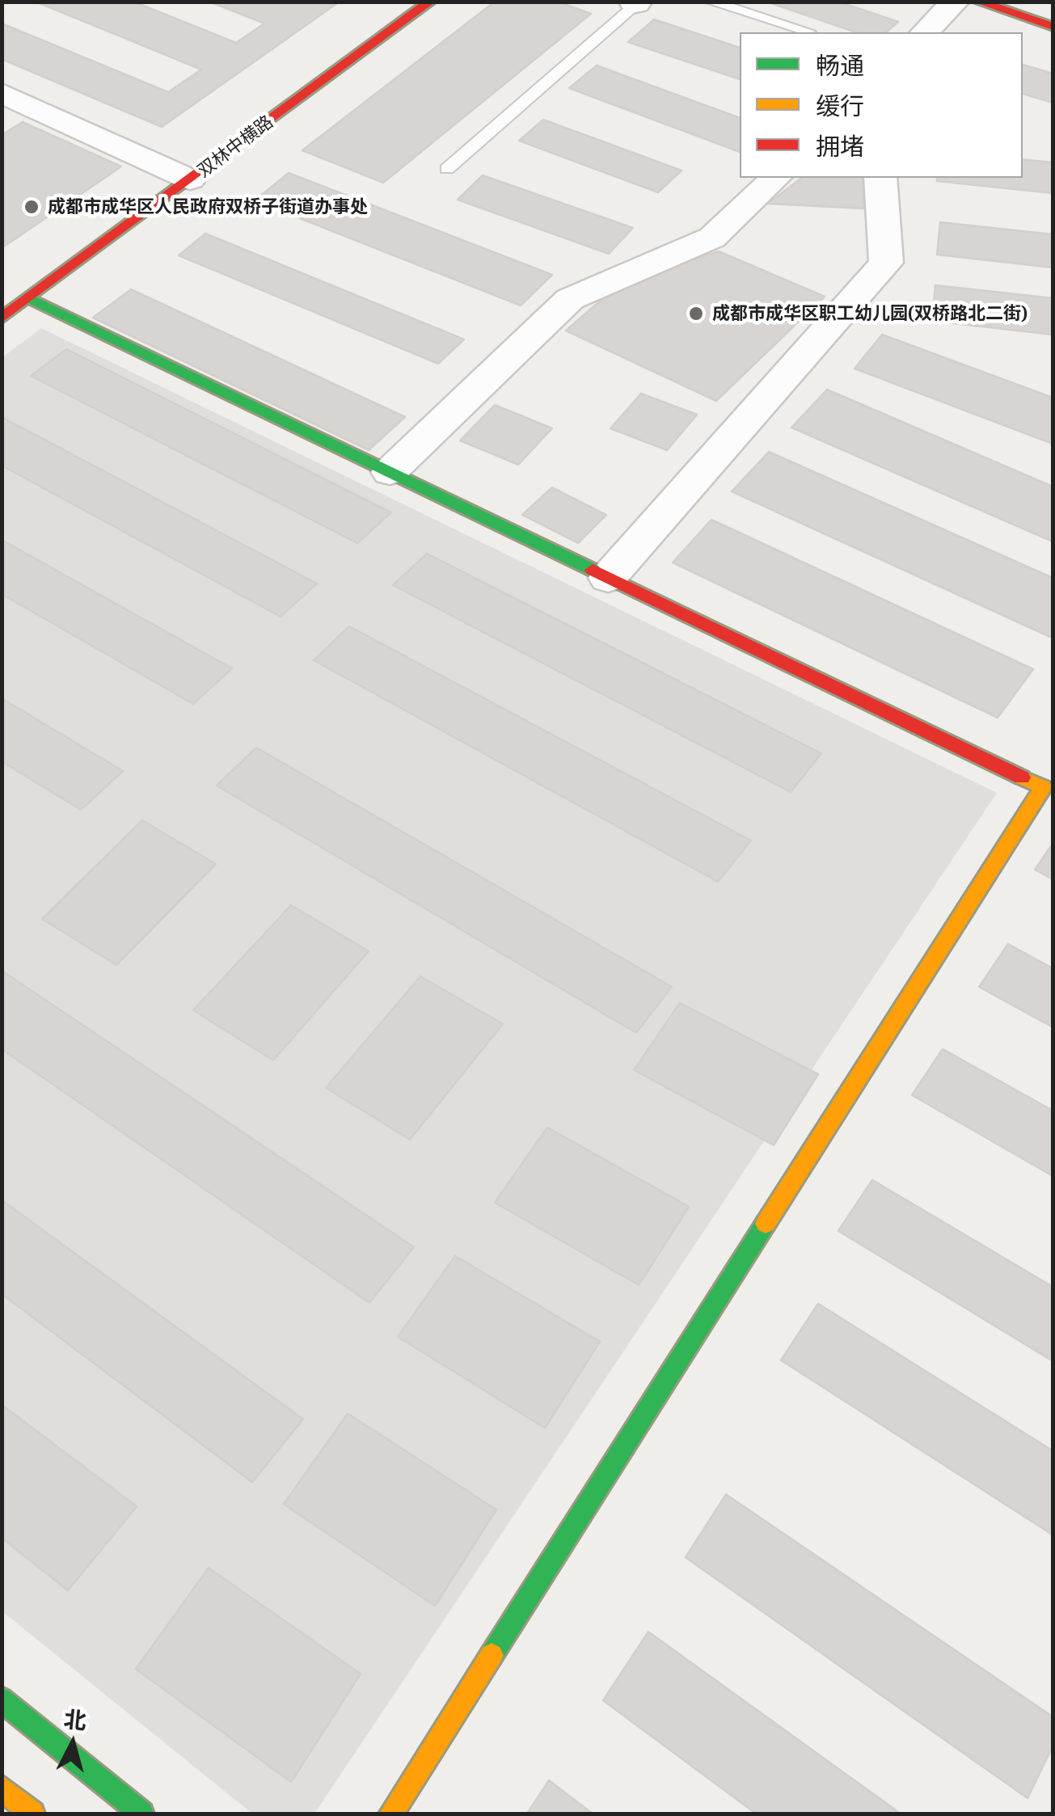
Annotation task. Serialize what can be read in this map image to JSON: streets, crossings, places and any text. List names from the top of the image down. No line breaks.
{"streets":{"street":["双林中横路"]},"places":["成都市成华区人民政府双桥子街道办事处","成都市成华区职工幼儿园(双桥路北二街)"],"legend":["畅通","缓行","拥堵"],"north":"top"}
